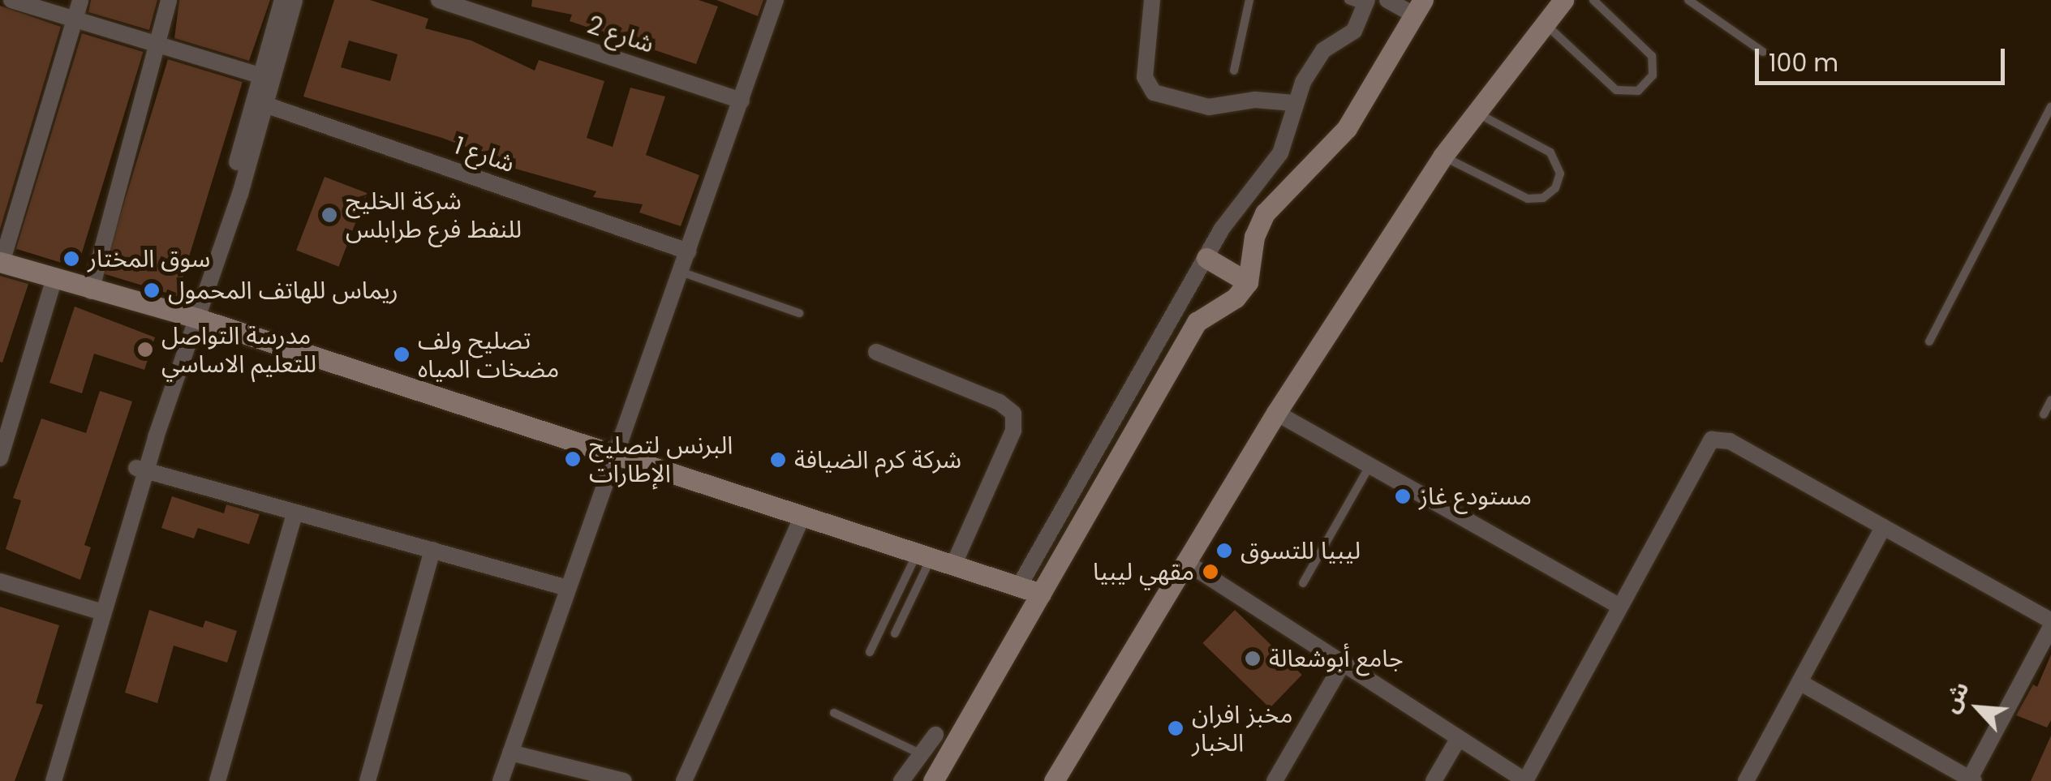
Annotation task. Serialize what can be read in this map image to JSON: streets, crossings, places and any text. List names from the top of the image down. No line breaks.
{"streets":{"street":["شارع 2","شارع 1"]},"places":["شركة الخليج للنفط فرع طرابلس","سوق المختار","ريماس للهاتف المحمول","مدرسة التواصل للتعليم الاساسي","تصليح ولف مضخات المياه","البرنس لتصليح الإطارات","شركة كرم الضيافة","مستودع غاز","ليبيا للتسوق","مقهي ليبيا","جامع أبوشعالة","مخبز افران الخبار"],"scale_bar":"100 m","north":"top left"}
